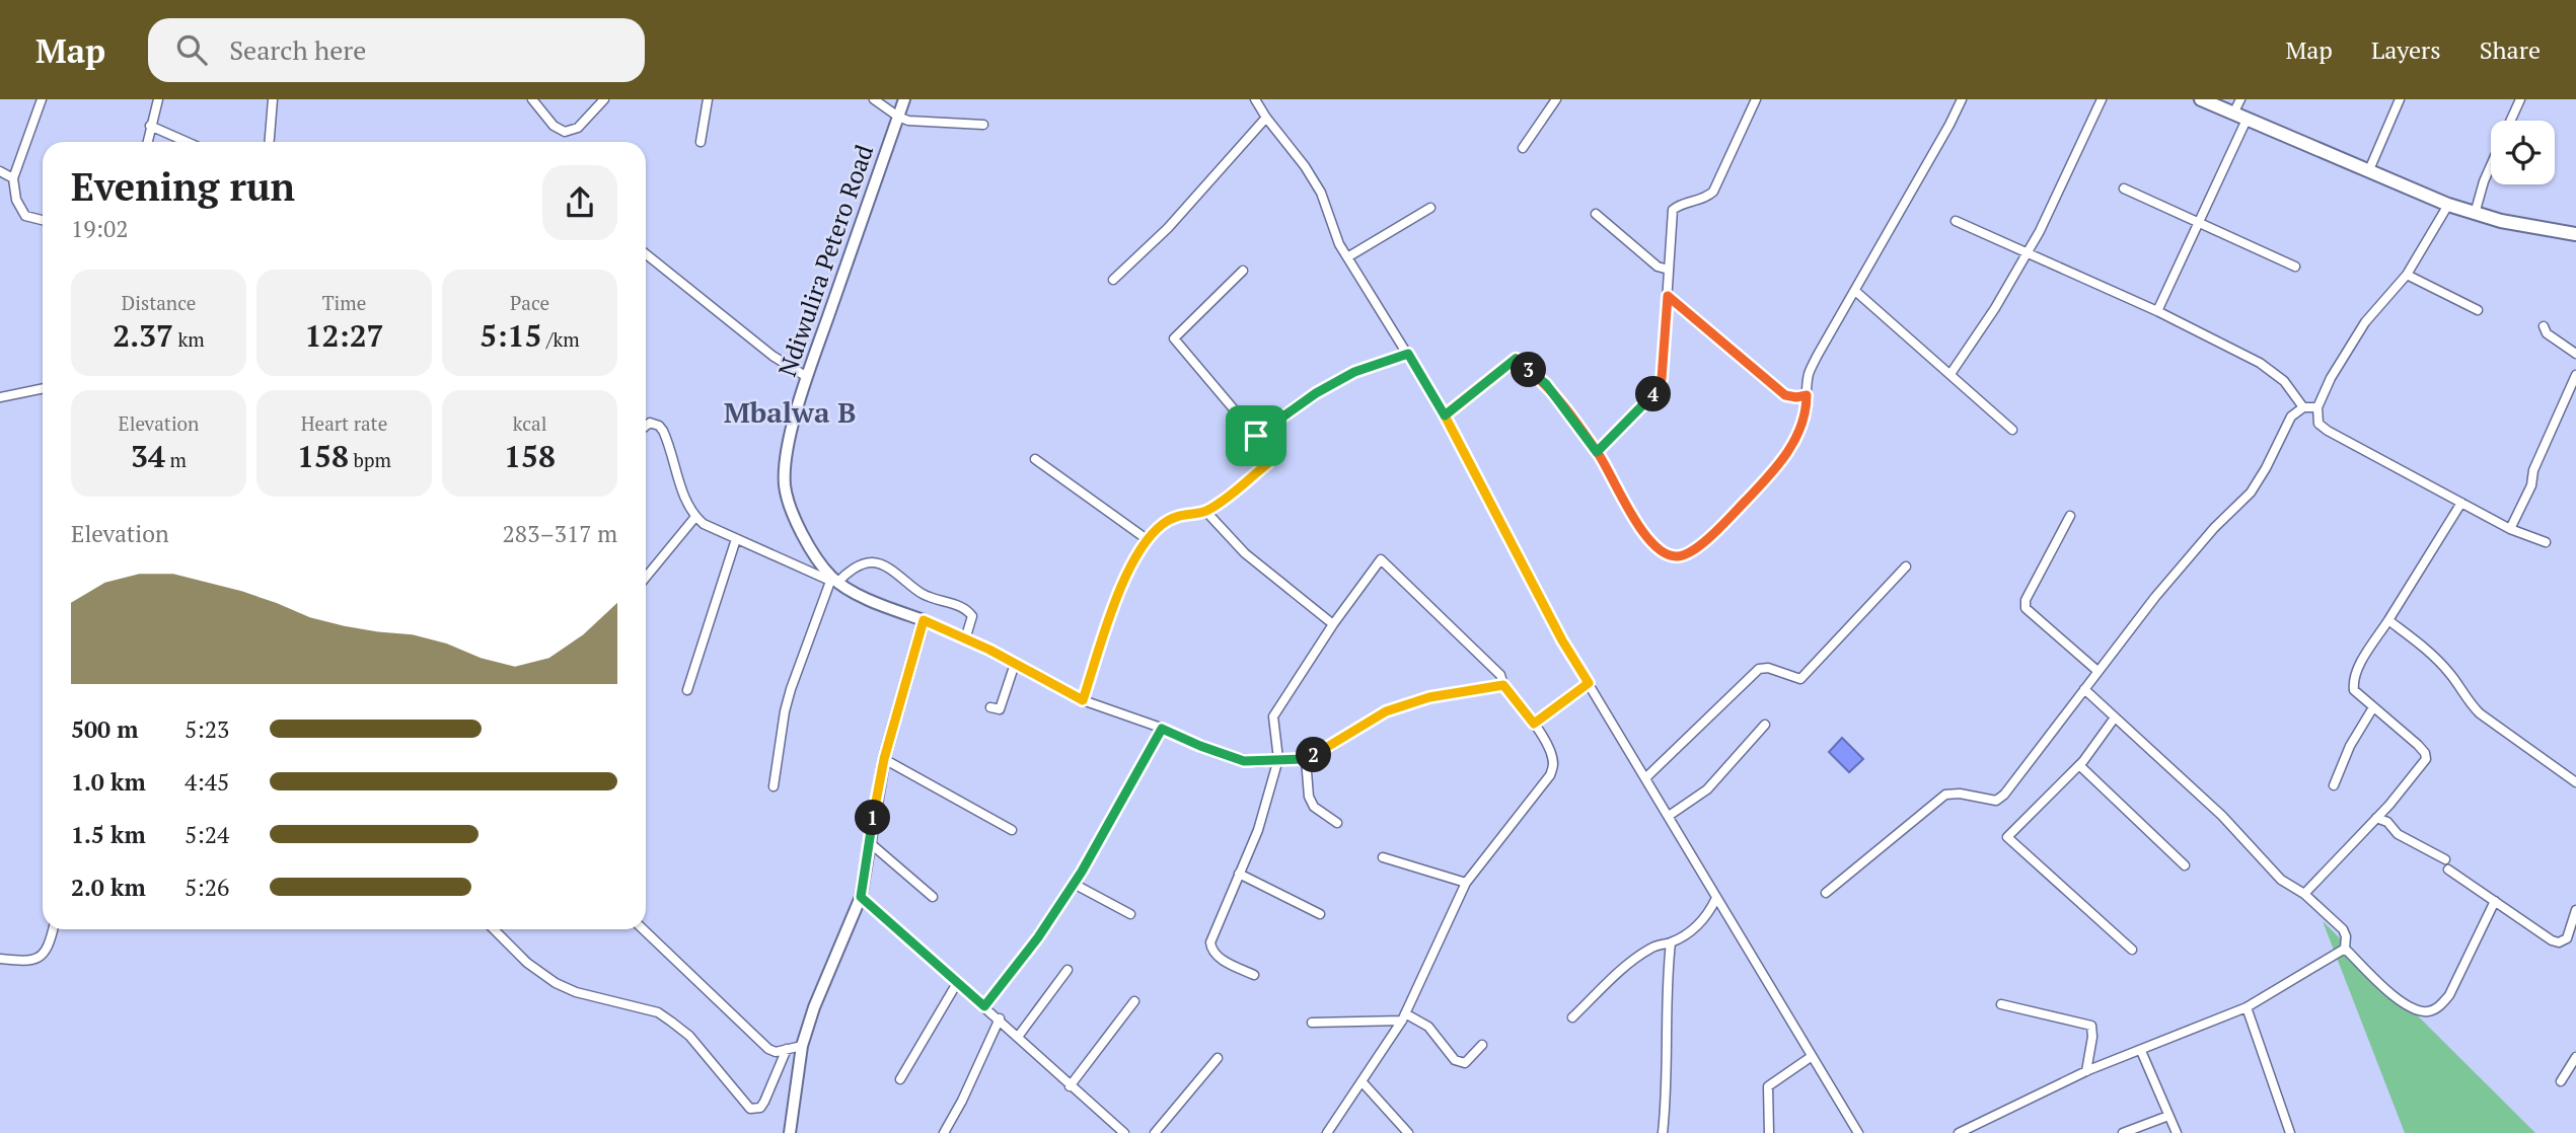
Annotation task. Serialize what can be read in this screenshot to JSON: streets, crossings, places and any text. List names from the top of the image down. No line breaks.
{"streets":{"street":["Ndiwulira Petero Road"]},"districts":["Mbalwa B"],"page":{"header":"Map","search":"Search here","nav":["Map","Layers","Share"],"heading":["Evening run","19:02"],"stats":[["Distance","2.37 km"],["Time","12:27"],["Pace","5:15 /km"],["Elevation","34 m"],["Heart rate","158 bpm"],["kcal","158"]],"pins":["3","4","2","1"],"chart":["Elevation","283–317 m"],"list":[{"name":"500 m","note":"5:23"},{"name":"1.0 km","note":"4:45"},{"name":"1.5 km","note":"5:24"},{"name":"2.0 km","note":"5:26"}]}}
